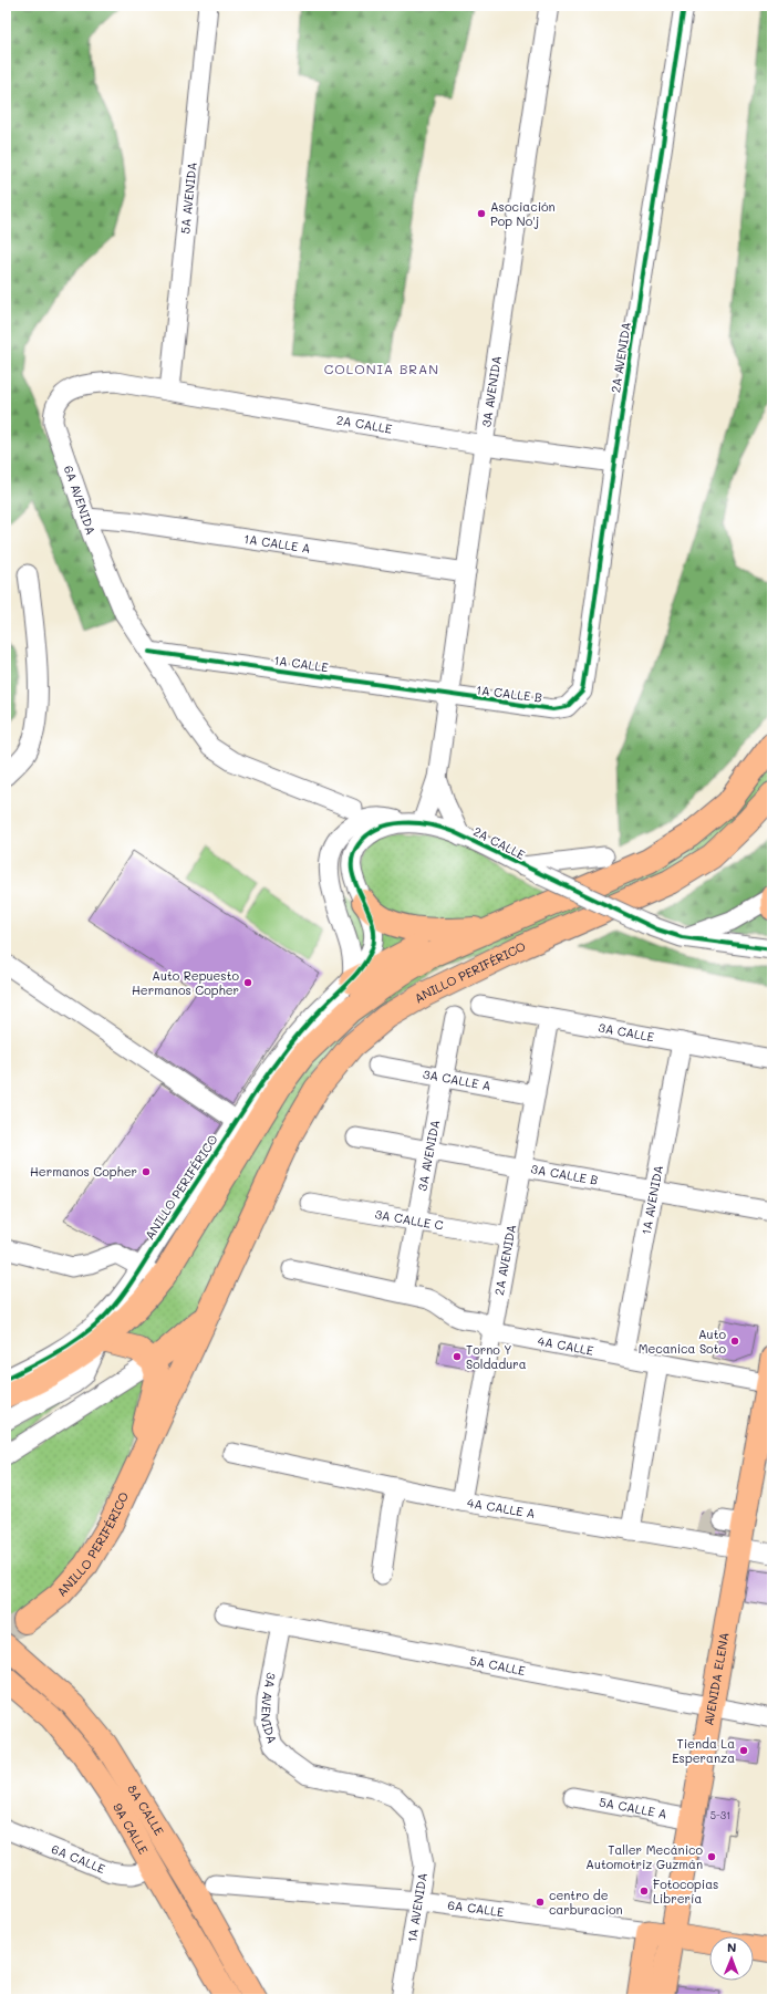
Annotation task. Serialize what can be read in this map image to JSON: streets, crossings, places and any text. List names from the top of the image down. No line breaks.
{"streets":{"highway":["ANILLO PERIFÉRICO"],"main road":["AVENIDA ELENA","8A CALLE","9A CALLE","6A CALLE"],"street":["5A AVENIDA","2A AVENIDA","3A AVENIDA","2A CALLE","6A AVENIDA","1A CALLE A","1A CALLE","1A CALLE B","3A CALLE","3A CALLE A","3A CALLE B","1A AVENIDA","3A CALLE C","4A CALLE","4A CALLE A","5A CALLE","5A CALLE A"]},"crossings":[["5A AVENIDA","2A CALLE"],["2A AVENIDA","2A CALLE"],["2A AVENIDA","1A CALLE B"],["2A AVENIDA","3A CALLE"],["2A AVENIDA","3A CALLE A"],["2A AVENIDA","3A CALLE B"],["2A AVENIDA","3A CALLE C"],["2A AVENIDA","4A CALLE"],["2A AVENIDA","4A CALLE A"],["3A AVENIDA","2A CALLE"],["3A AVENIDA","1A CALLE A"],["3A AVENIDA","1A CALLE"],["3A AVENIDA","1A CALLE B"],["3A AVENIDA","3A CALLE A"],["3A AVENIDA","3A CALLE B"],["3A AVENIDA","1A AVENIDA"],["3A AVENIDA","3A CALLE C"],["3A AVENIDA","4A CALLE"],["3A AVENIDA","5A CALLE"],["2A CALLE","6A AVENIDA"],["2A CALLE","ANILLO PERIFÉRICO"],["6A AVENIDA","1A CALLE A"],["6A AVENIDA","1A CALLE"],["1A CALLE","1A CALLE B"],["3A CALLE","1A AVENIDA"],["3A CALLE B","1A AVENIDA"],["1A AVENIDA","4A CALLE"],["1A AVENIDA","6A CALLE"],["4A CALLE","AVENIDA ELENA"],["4A CALLE A","AVENIDA ELENA"],["5A CALLE","AVENIDA ELENA"],["AVENIDA ELENA","5A CALLE A"],["AVENIDA ELENA","6A CALLE"],["9A CALLE","6A CALLE"]],"districts":["COLONIA BRAN"],"places":["Asociación Pop No'j","Auto Repuesto Hermanos Copher","Hermanos Copher","Auto Mecanica Soto","Torno Y Soldadura","Tienda La Esperanza","Taller Mecánico Automotriz Guzmán","Fotocopias Librería","centro de carburacion"],"house_numbers":["5-31"],"north":"top"}
